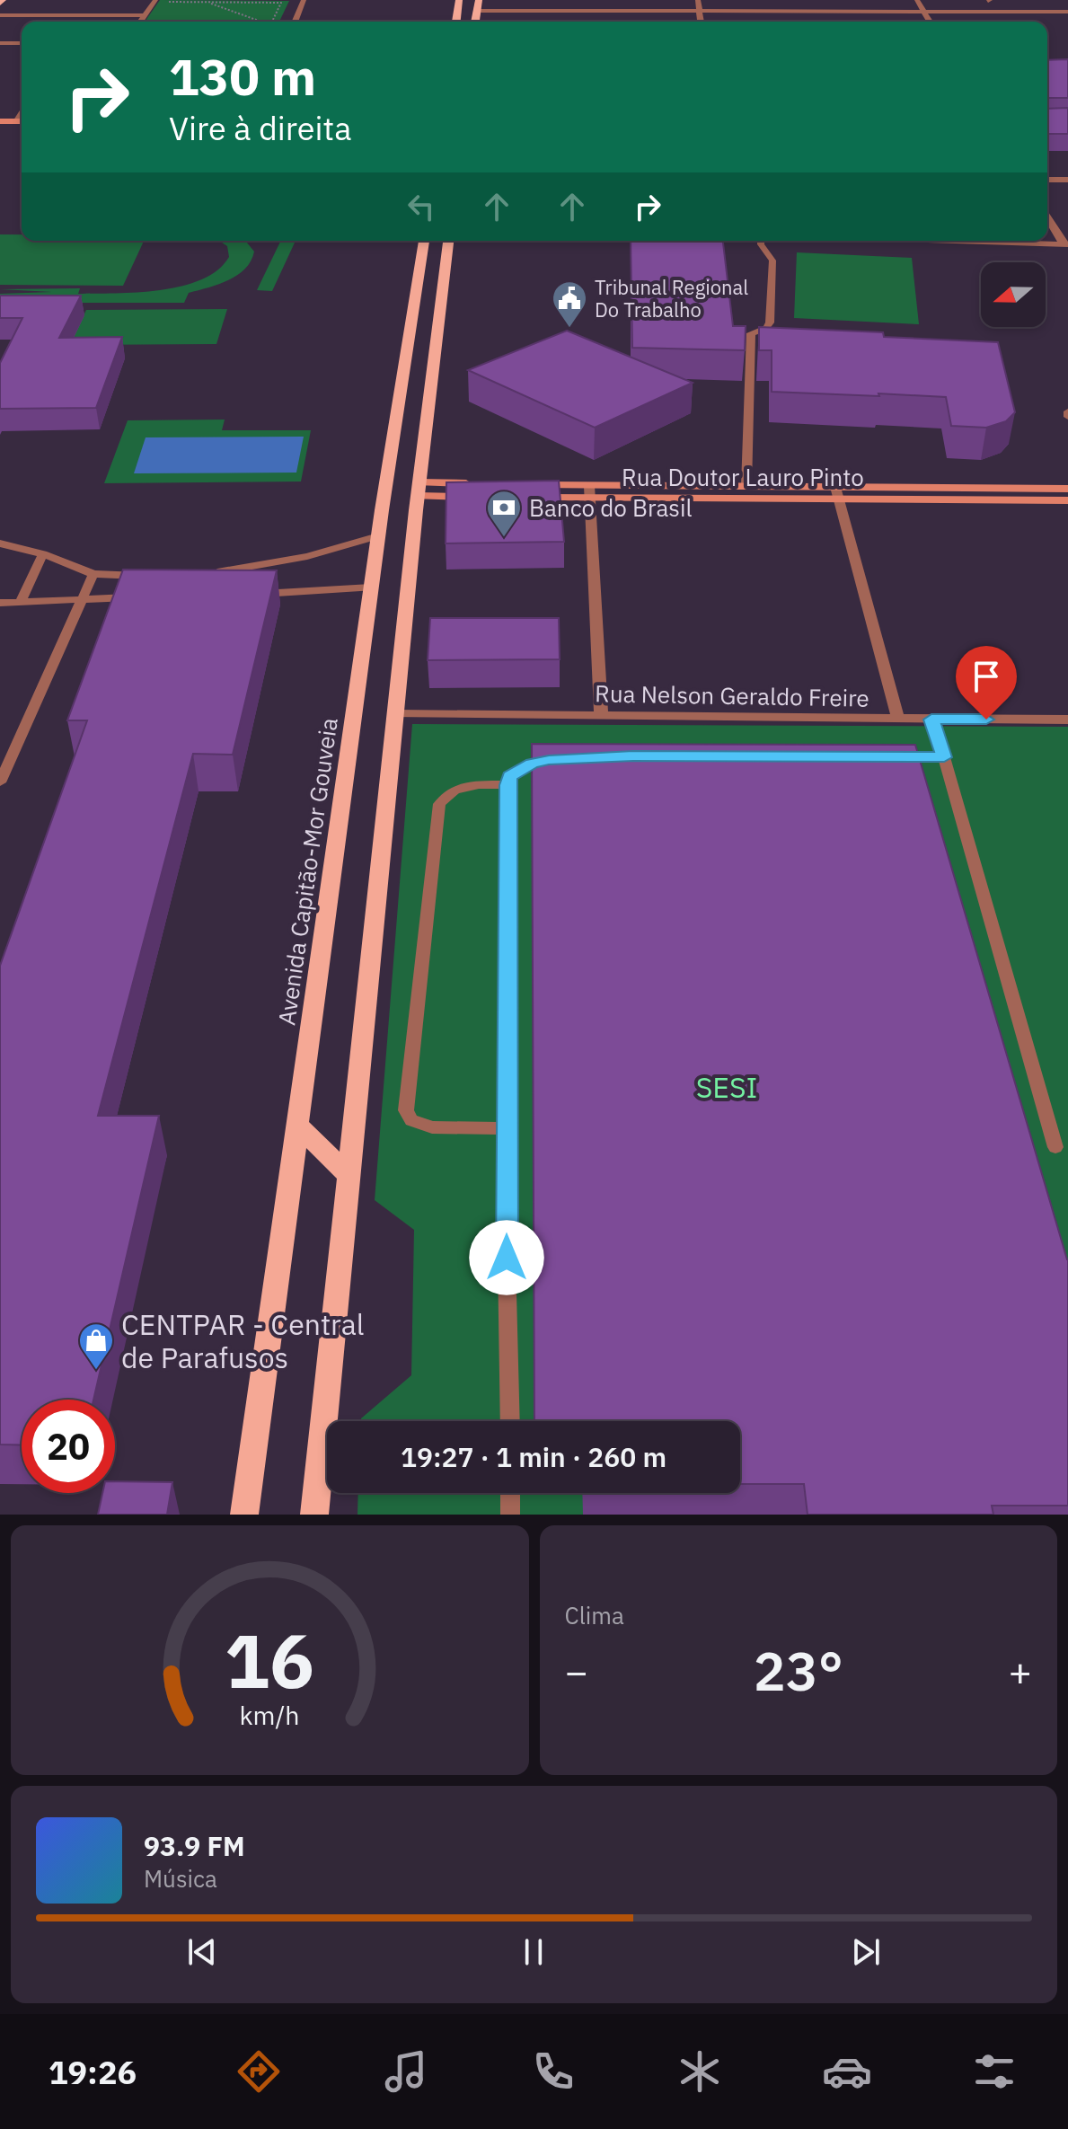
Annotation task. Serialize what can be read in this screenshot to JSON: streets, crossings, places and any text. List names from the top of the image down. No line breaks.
{"streets":{"main road":["Avenida Capitão-Mor Gouveia"],"street":["Rua Doutor Lauro Pinto","Rua Nelson Geraldo Freire"]},"crossings":[["Rua Nelson Geraldo Freire","Avenida Capitão-Mor Gouveia"]],"parks":["SESI"],"places":{"public building":["Tribunal Regional Do Trabalho"],"bank":["Banco do Brasil"],"shop":["CENTPAR - Central de Parafusos"]},"north":"left","page":{"turn":["130 m","Vire à direita"],"limit":"20","trip":"19:27 · 1 min · 260 m","tile":"Clima","heat":["−","23°","+"],"song":["93.9 FM","Música"],"tabs":"19:26","gauge":["16","km/h"]}}
